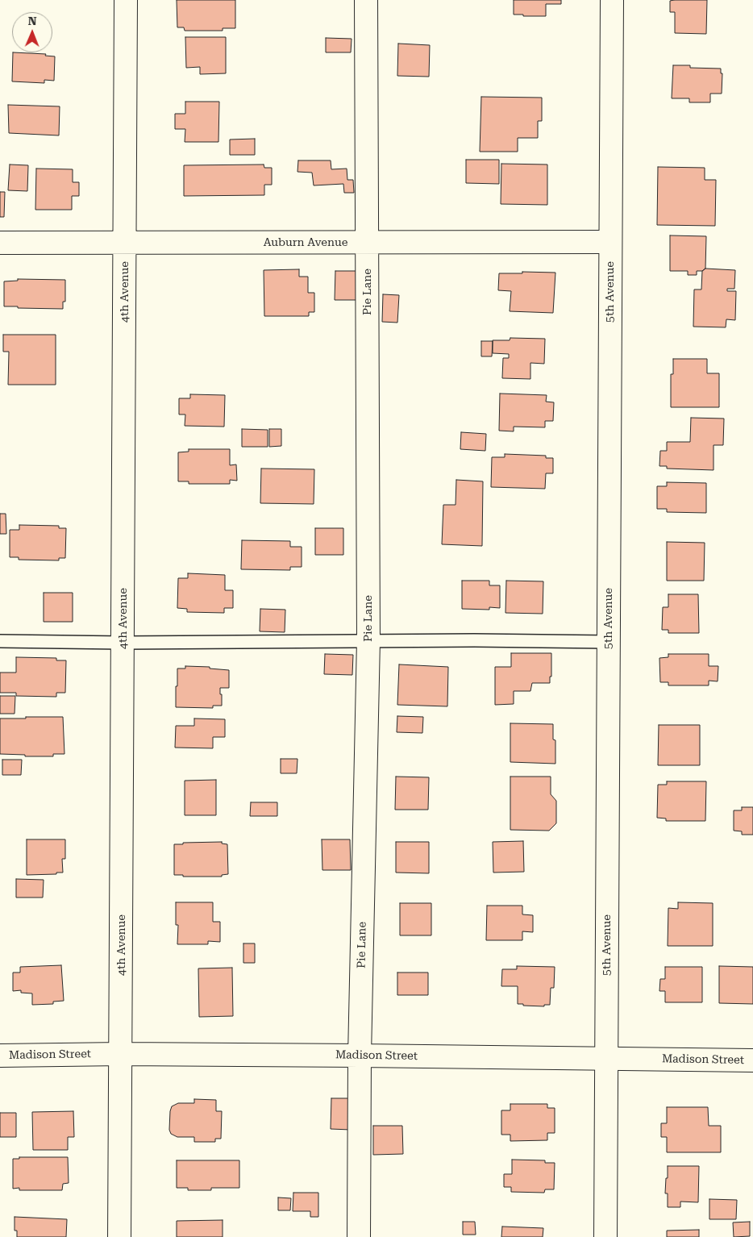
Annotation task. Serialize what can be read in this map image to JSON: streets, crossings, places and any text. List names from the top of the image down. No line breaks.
{"streets":{"street":["Auburn Avenue","4th Avenue","Pie Lane","5th Avenue","Madison Street"]},"crossings":[["Auburn Avenue","4th Avenue"],["Auburn Avenue","Pie Lane"],["Auburn Avenue","5th Avenue"],["4th Avenue","Madison Street"],["Pie Lane","Madison Street"],["5th Avenue","Madison Street"]],"north":"top"}
